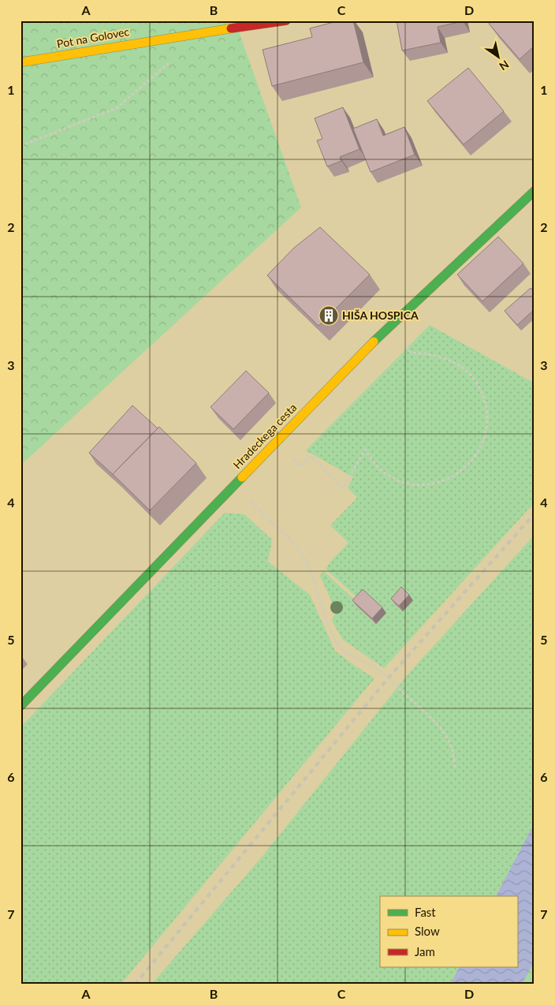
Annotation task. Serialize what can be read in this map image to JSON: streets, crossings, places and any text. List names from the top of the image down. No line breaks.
{"streets":{"street":["Pot na Golovec","Hradeckega cesta"]},"places":{"building":["HIŠA HOSPICA"]},"legend":["Fast","Slow","Jam"],"north":"bottom right","grid":{"columns":["A","B","C","D"],"rows":["1","2","3","4","5","6","7"]}}
